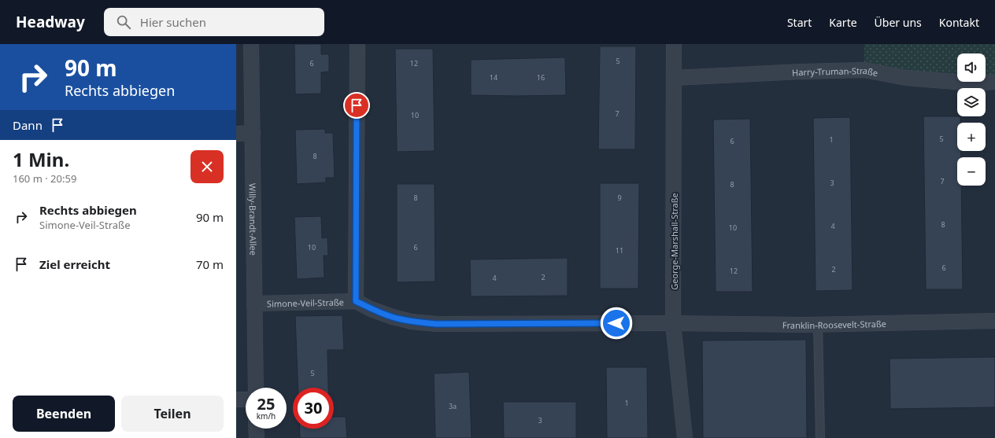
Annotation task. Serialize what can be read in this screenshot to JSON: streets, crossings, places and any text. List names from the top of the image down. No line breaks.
{"streets":{"street":["Harry-Truman-Straße","Willy-Brandt-Allee","George-Marshall-Straße","Simone-Veil-Straße","Franklin-Roosevelt-Straße"]},"crossings":[["Harry-Truman-Straße","George-Marshall-Straße"],["Willy-Brandt-Allee","Simone-Veil-Straße"],["George-Marshall-Straße","Simone-Veil-Straße"],["George-Marshall-Straße","Franklin-Roosevelt-Straße"],["Simone-Veil-Straße","Franklin-Roosevelt-Straße"]],"house_numbers":["5","6","12","14","16","7","10","5","1","6","8","7","3","8","8","9","8","4","10","10","6","11","6","2","12","2","4","5","1","3a","3"],"page":{"header":"Headway","search":"Hier suchen","nav":["Start","Karte","Über uns","Kontakt"],"turn":["90 m","Rechts abbiegen"],"map_buttons":["+","−"],"then":"Dann","heading":["1 Min.","160 m · 20:59"],"list":[{"name":"Rechts abbiegen","note":"Simone-Veil-Straße","value":"90 m"},{"name":"Ziel erreicht","value":"70 m"}],"speed":"25 km/h","limit":"30","buttons":["Beenden","Teilen"]}}
